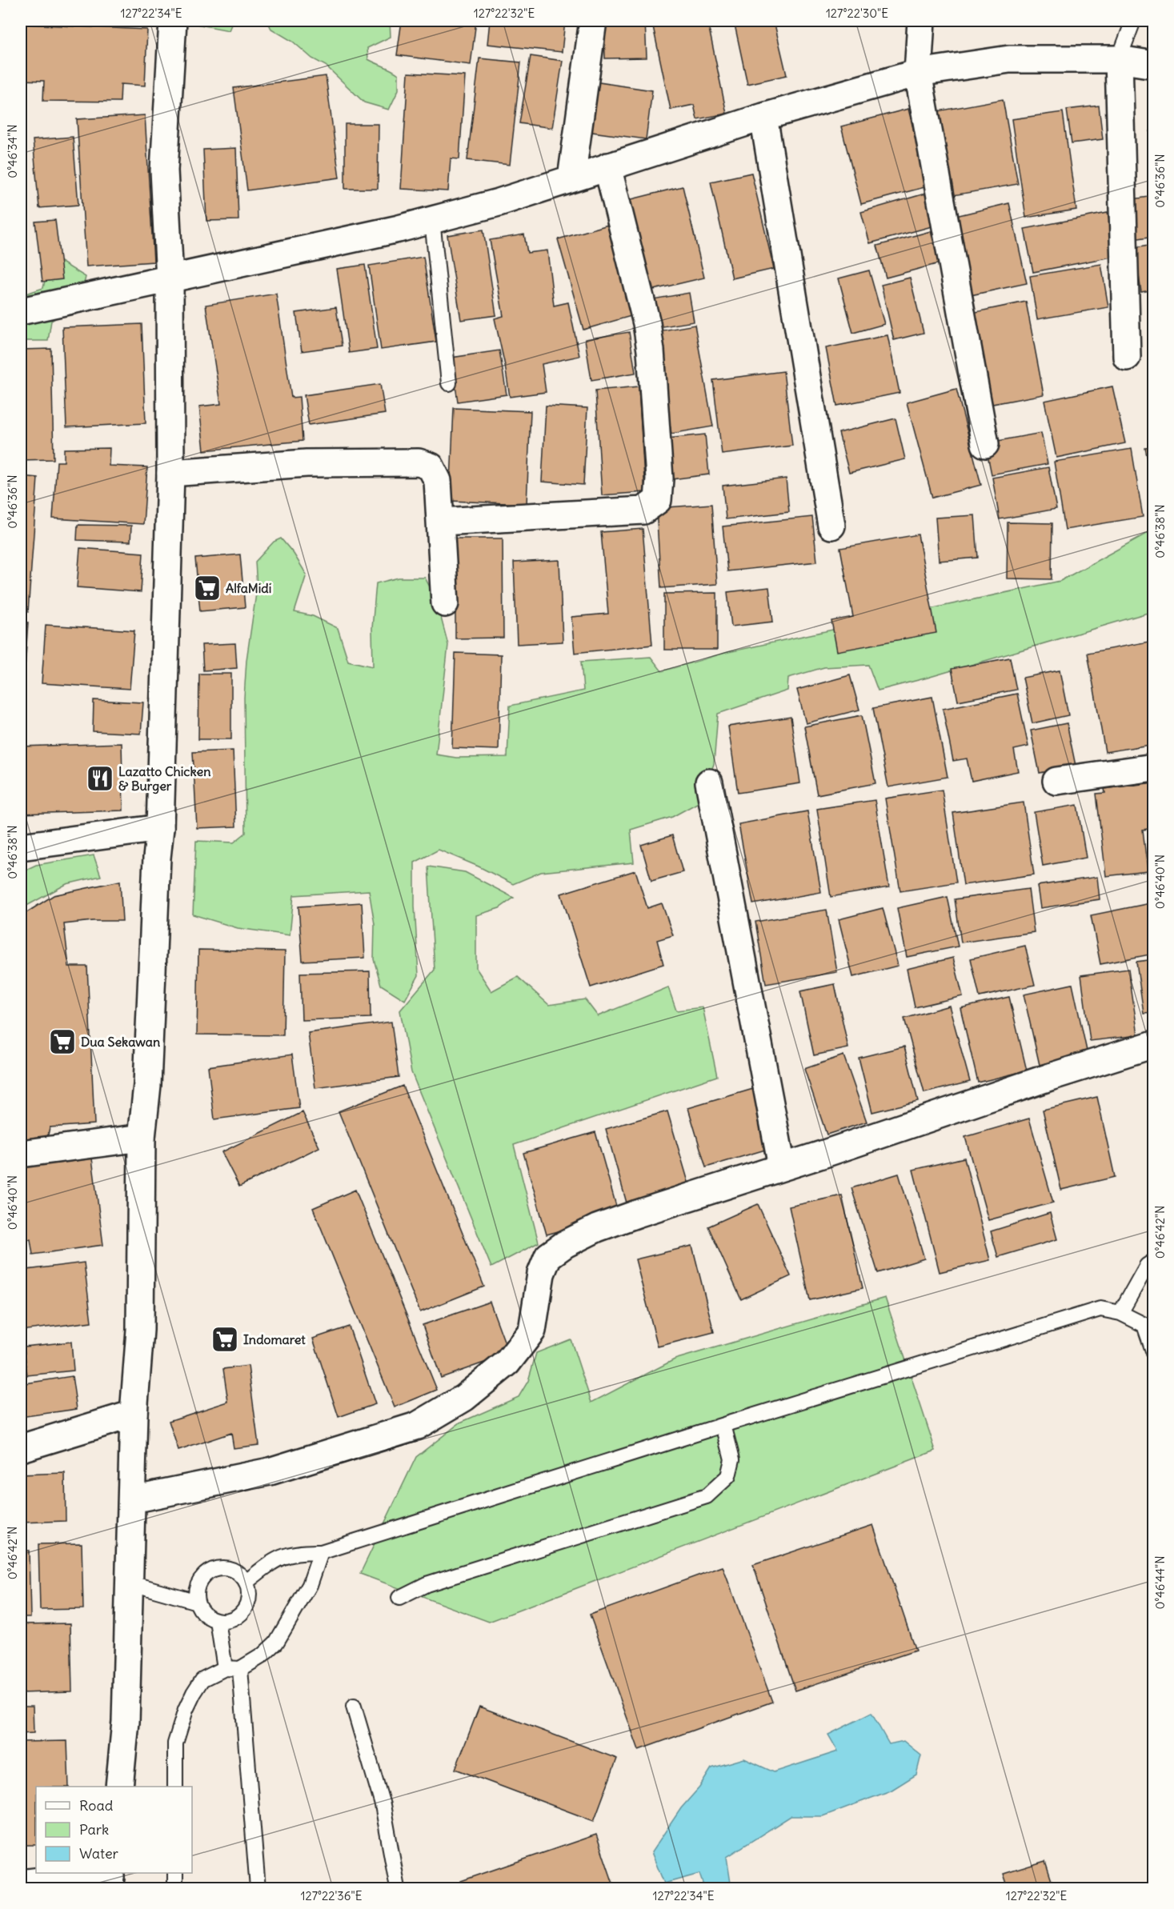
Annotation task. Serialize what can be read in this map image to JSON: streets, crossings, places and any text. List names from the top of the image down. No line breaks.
{"places":{"supermarket":["AlfaMidi","Dua Sekawan","Indomaret"],"restaurant":["Lazatto Chicken & Burger"]},"legend":["Road","Park","Water"],"coordinates":["127°22'34\"E","127°22'32\"E","127°22'30\"E","0°46'34\"N","0°46'36\"N","0°46'38\"N","0°46'40\"N","0°46'42\"N","0°46'44\"N","127°22'36\"E"]}
